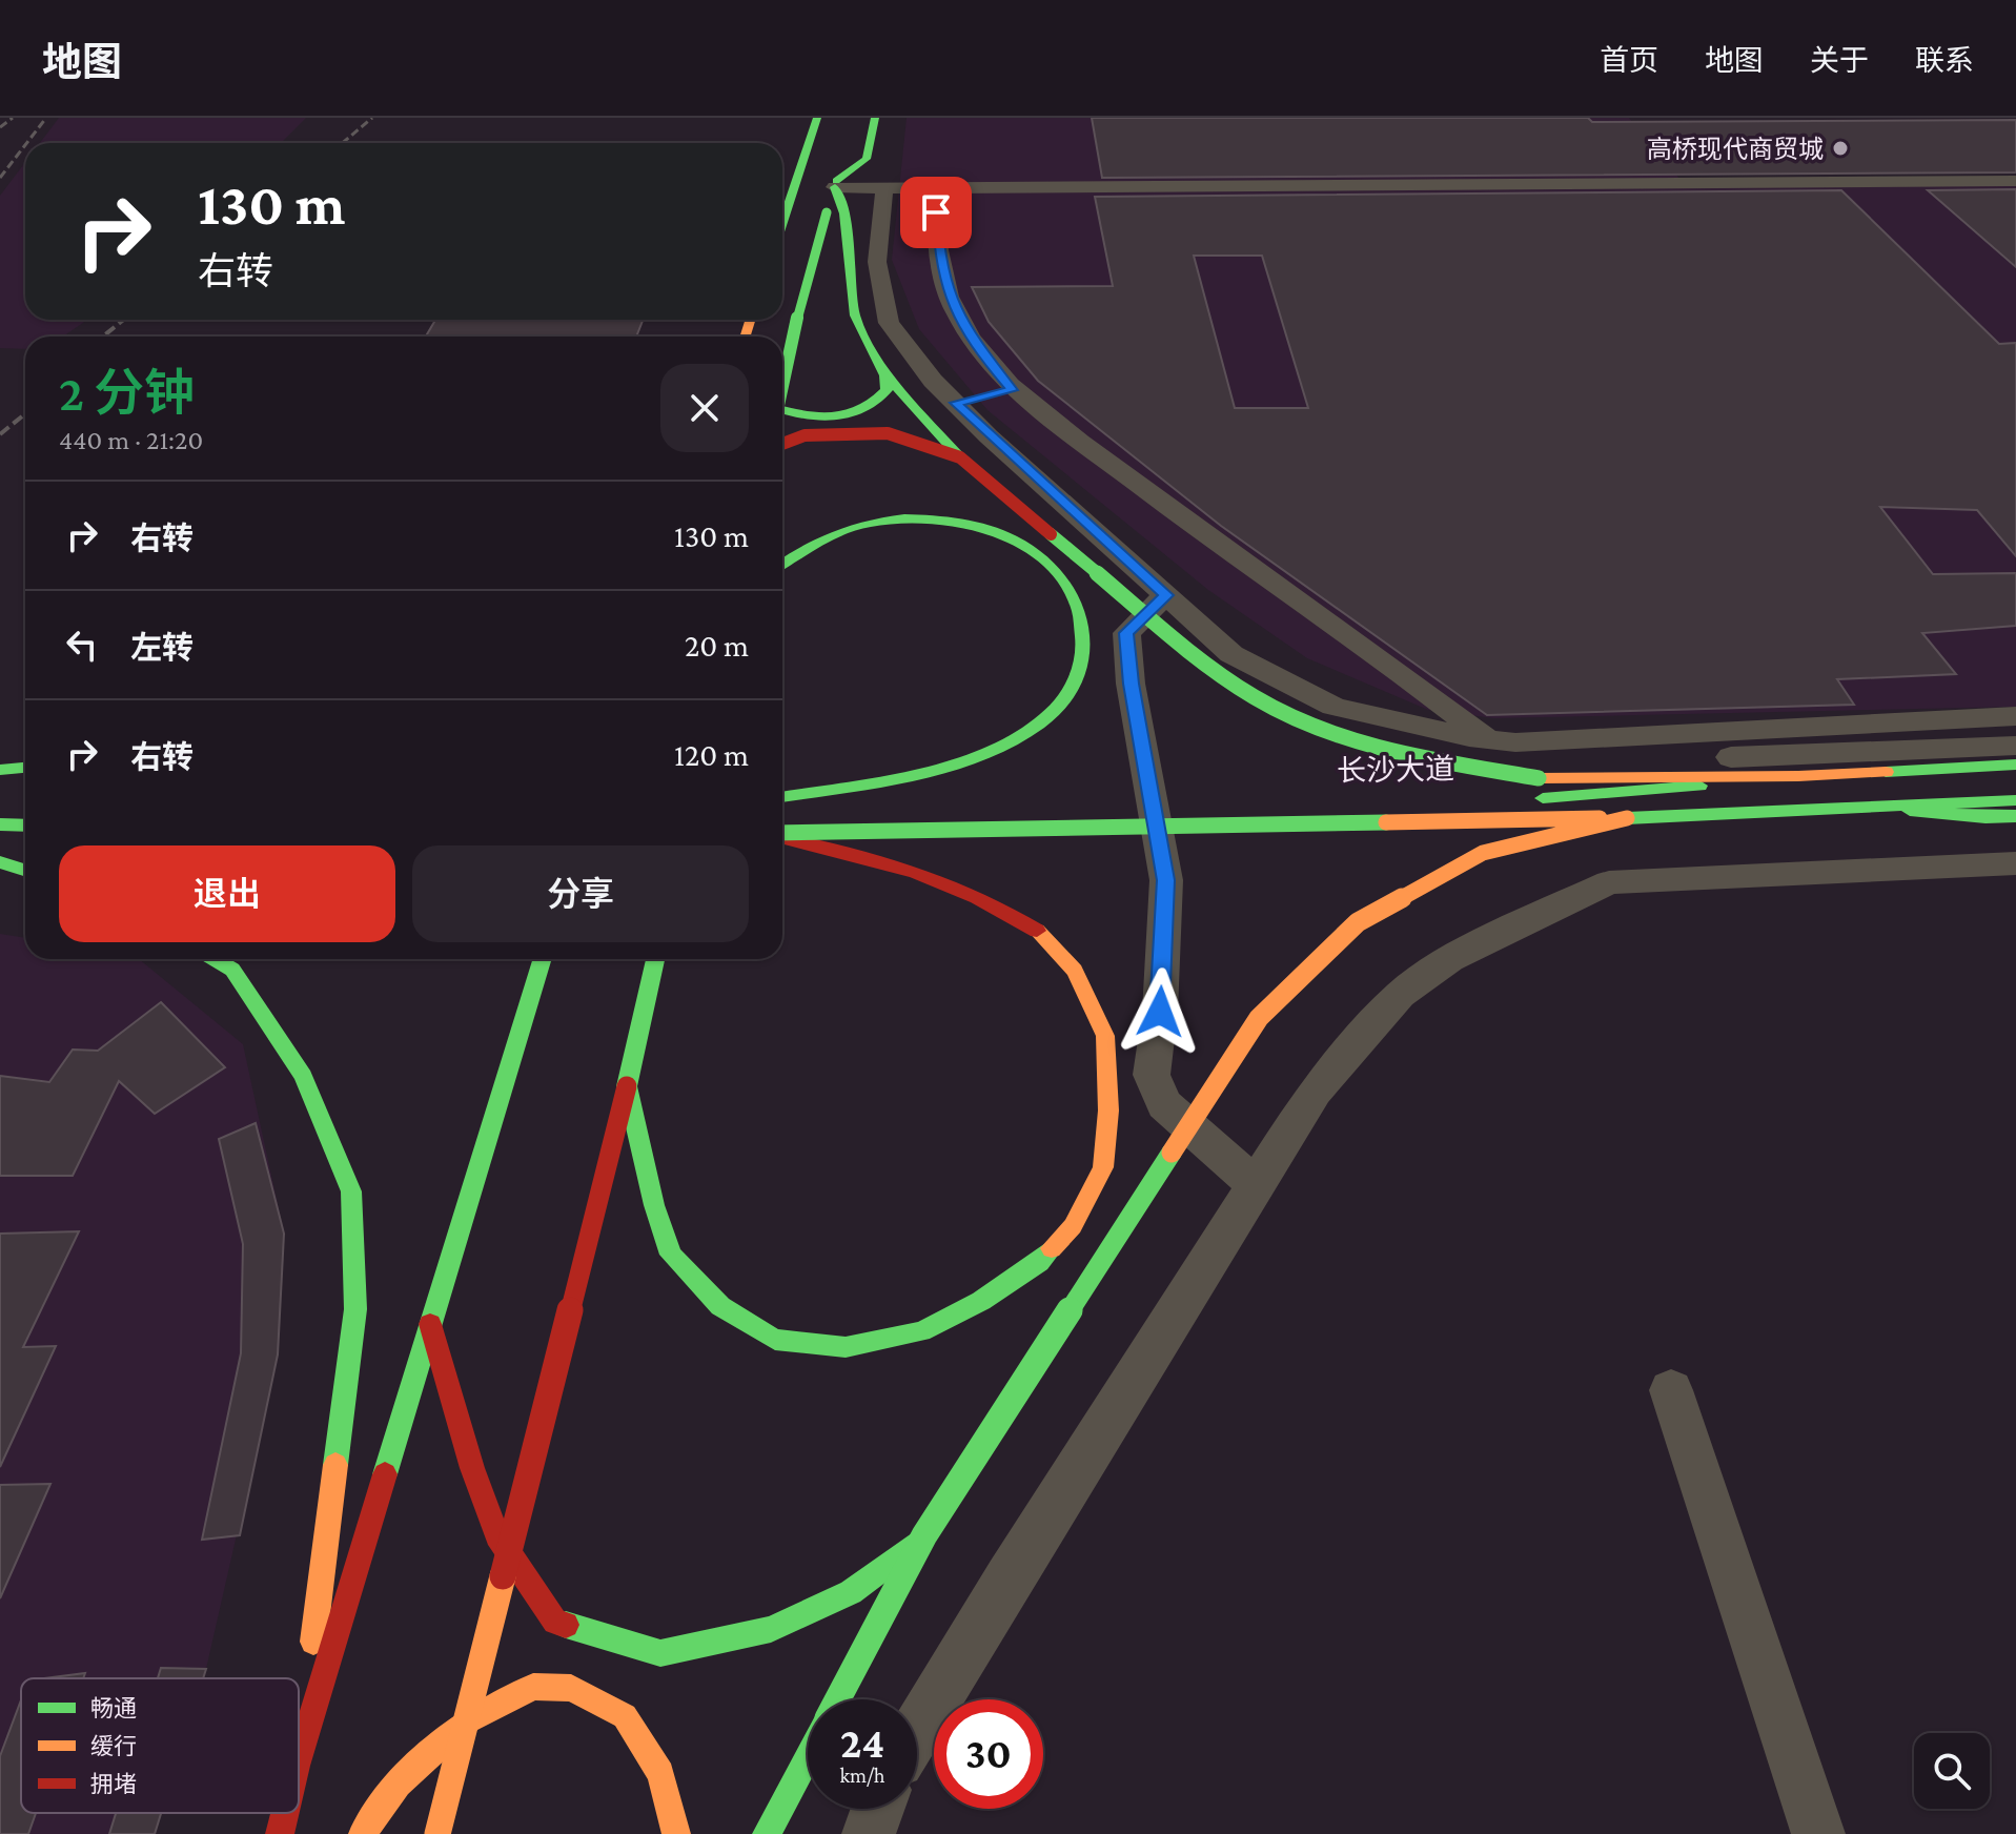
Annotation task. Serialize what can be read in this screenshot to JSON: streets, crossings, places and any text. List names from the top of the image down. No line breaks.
{"places":["高桥现代商贸城"],"legend":["畅通","缓行","拥堵"],"page":{"header":"地图","nav":["首页","地图","关于","联系"],"turn":["130 m","右转"],"heading":["2 分钟","440 m · 21:20"],"list":[{"name":"右转","value":"130 m"},{"name":"左转","value":"20 m"},{"name":"右转","value":"120 m"}],"buttons":["退出","分享"],"speed":"24 km/h","limit":"30"}}
